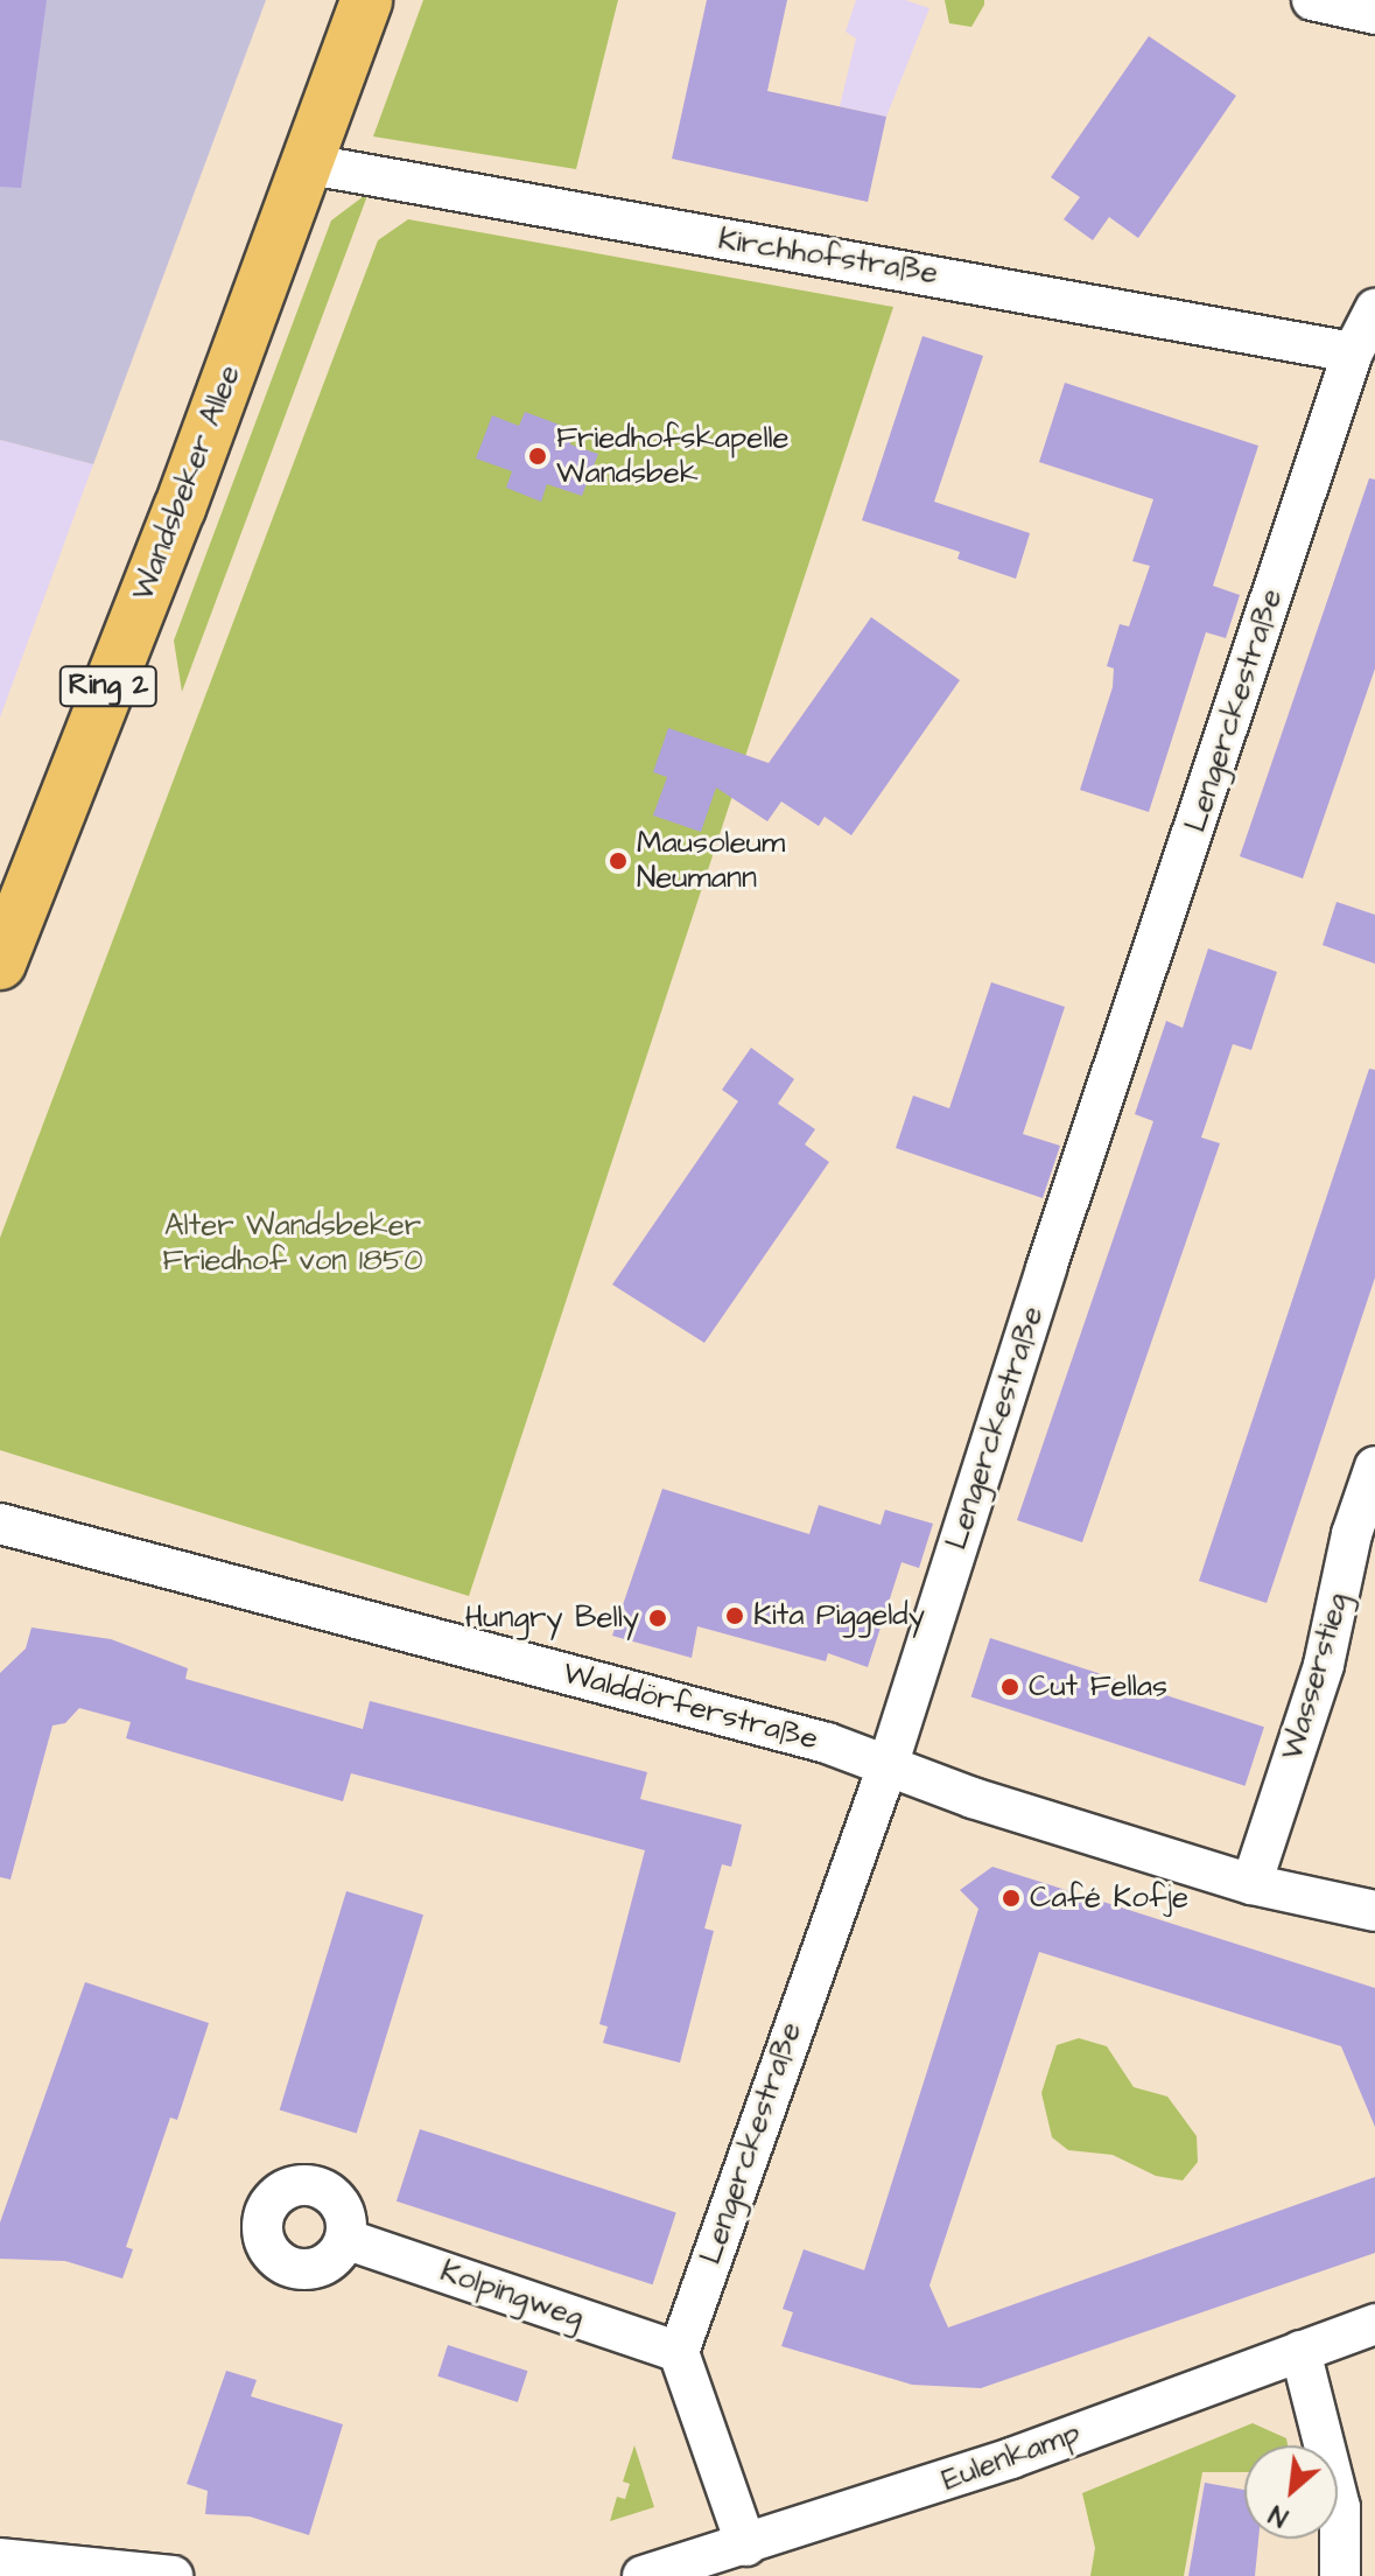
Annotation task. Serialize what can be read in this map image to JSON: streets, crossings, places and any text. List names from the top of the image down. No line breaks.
{"streets":{"main road":["Wandsbeker Allee","Ring 2"],"street":["Kirchhofstraße","Lengerckestraße","Wasserstieg","Walddörferstraße","Kolpingweg","Eulenkamp"]},"crossings":[["Kirchhofstraße","Wandsbeker Allee"],["Kirchhofstraße","Lengerckestraße"],["Lengerckestraße","Walddörferstraße"],["Lengerckestraße","Kolpingweg"],["Wasserstieg","Walddörferstraße"]],"parks":["Alter Wandsbeker Friedhof von 1850"],"places":["Friedhofskapelle Wandsbek","Mausoleum Neumann","Kita Piggeldy","Hungry Belly","Cut Fellas","Café Kofje"],"north":"bottom left"}
